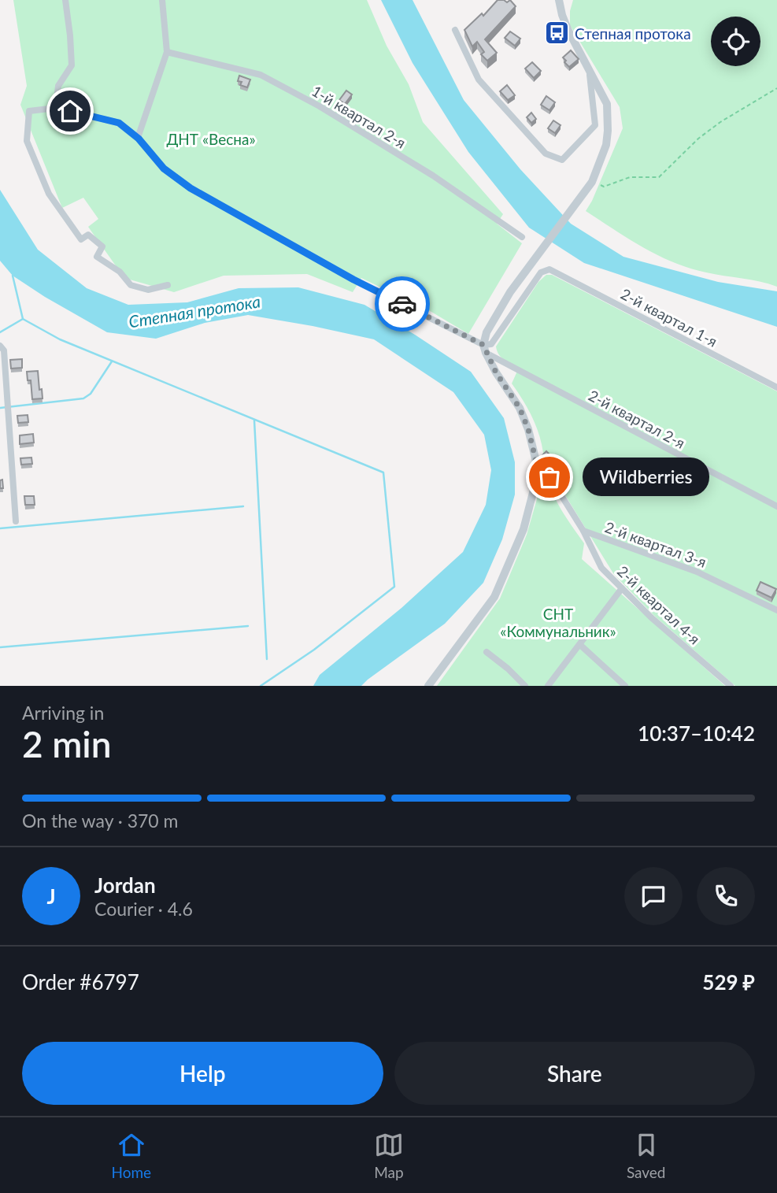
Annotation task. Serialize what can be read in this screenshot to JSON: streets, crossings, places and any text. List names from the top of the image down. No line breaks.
{"streets":{"street":["1-й квартал 2-я","2-й квартал 1-я","2-й квартал 2-я","2-й квартал 3-я","2-й квартал 4-я"]},"crossings":[["2-й квартал 1-я","2-й квартал 2-я"],["2-й квартал 3-я","2-й квартал 4-я"]],"water":["Степная протока"],"parks":["ДНТ «Весна»","СНТ «Коммунальник»"],"places":{"bus stop":["Степная протока"],"other":["Wildberries"]},"page":{"bubble":"Wildberries","heading":["2 min","Arriving in","10:37–10:42"],"panel":["Jordan","Courier · 4.6","Order #6797","529 ₽"],"bar":"On the way · 370 m","round":"J","buttons":["Help","Share"],"tabs":["Home","Map","Saved"]}}
